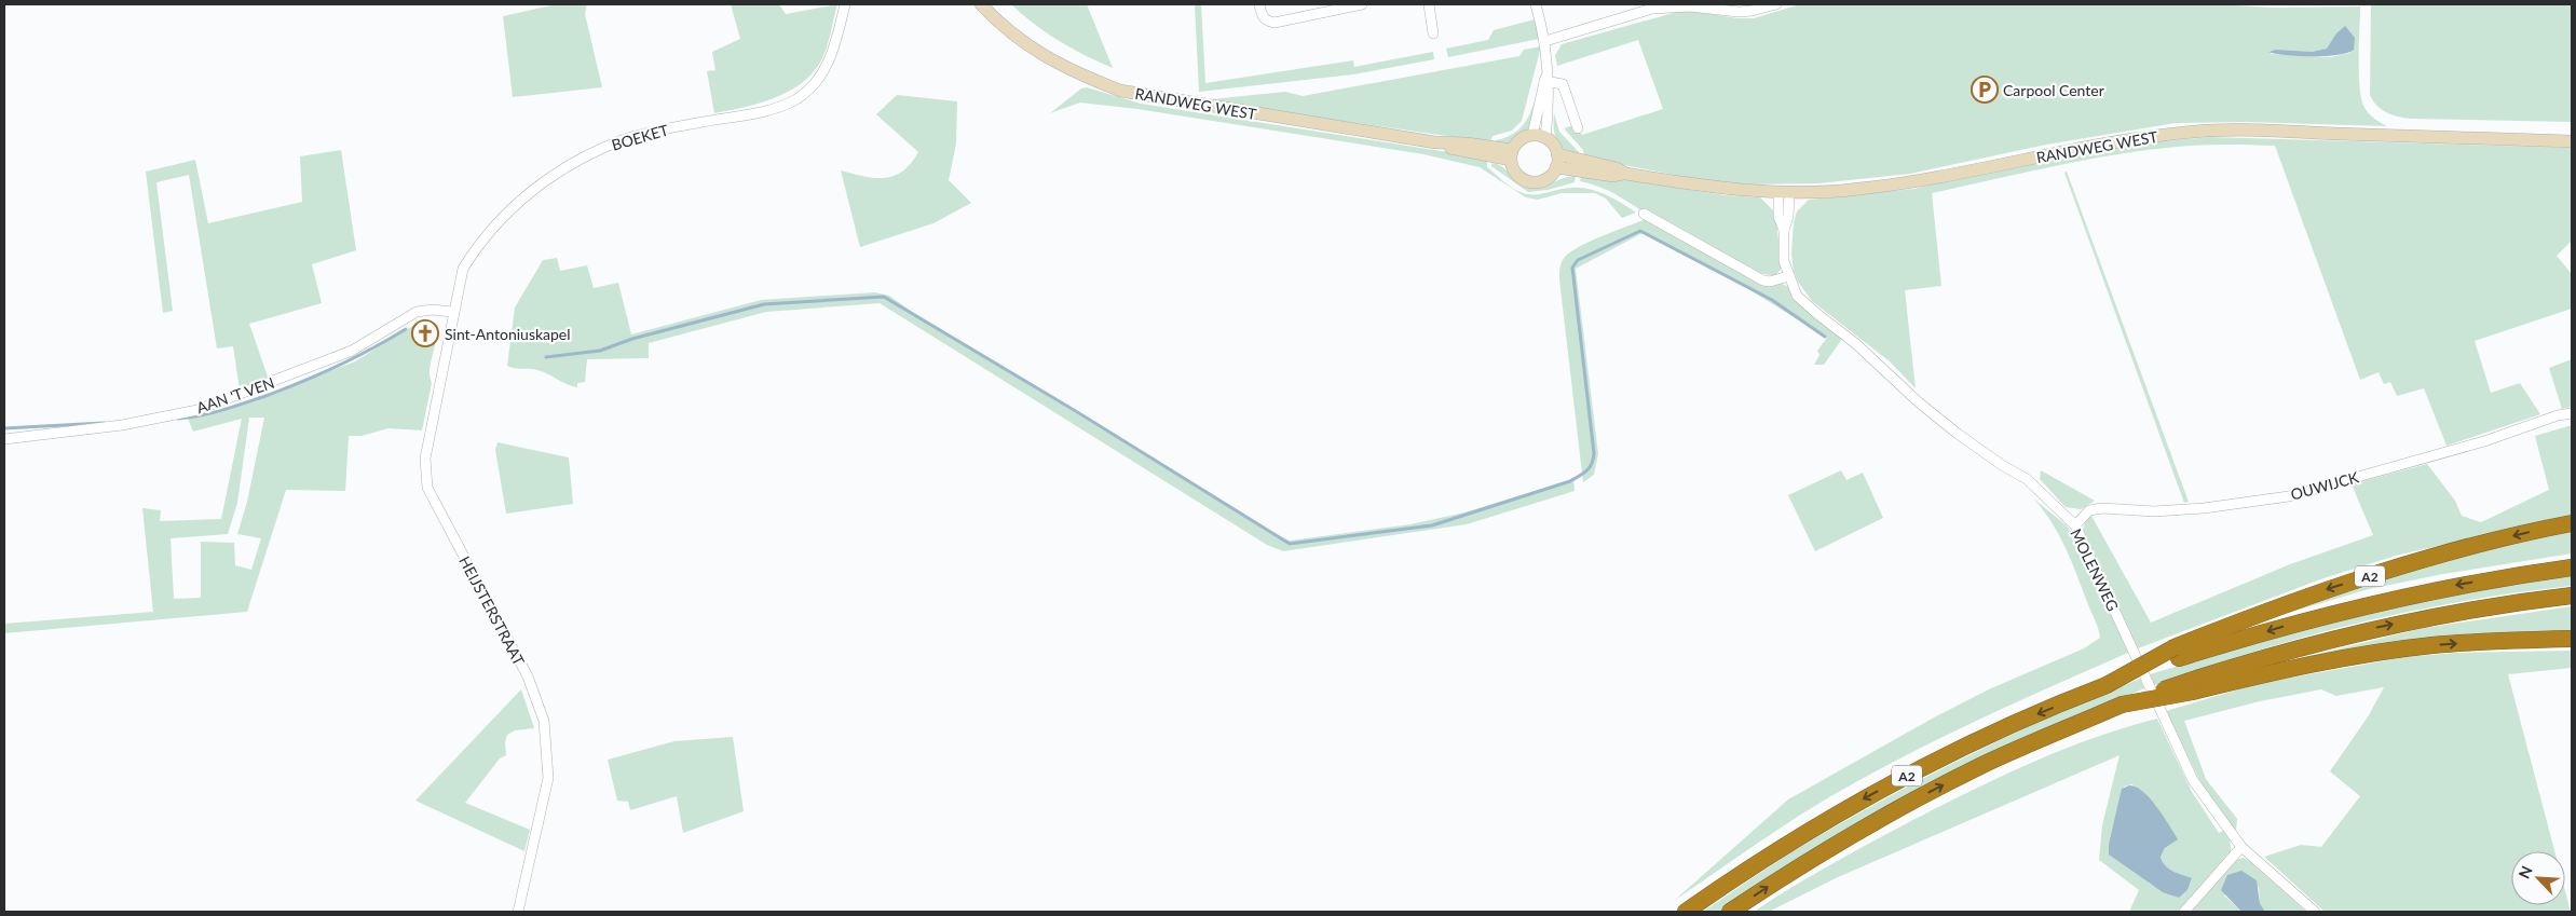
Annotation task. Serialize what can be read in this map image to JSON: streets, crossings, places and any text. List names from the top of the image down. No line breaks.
{"streets":{"highway":["A2"],"street":["RANDWEG WEST","BOEKET","AAN 'T VEN","OUWIJCK","MOLENWEG","HEIJSTERSTRAAT"]},"crossings":[["RANDWEG WEST","MOLENWEG"],["BOEKET","AAN 'T VEN"],["BOEKET","HEIJSTERSTRAAT"],["AAN 'T VEN","HEIJSTERSTRAAT"],["OUWIJCK","MOLENWEG"]],"places":{"parking":["Carpool Center"],"church":["Sint-Antoniuskapel"]},"north":"top left"}
